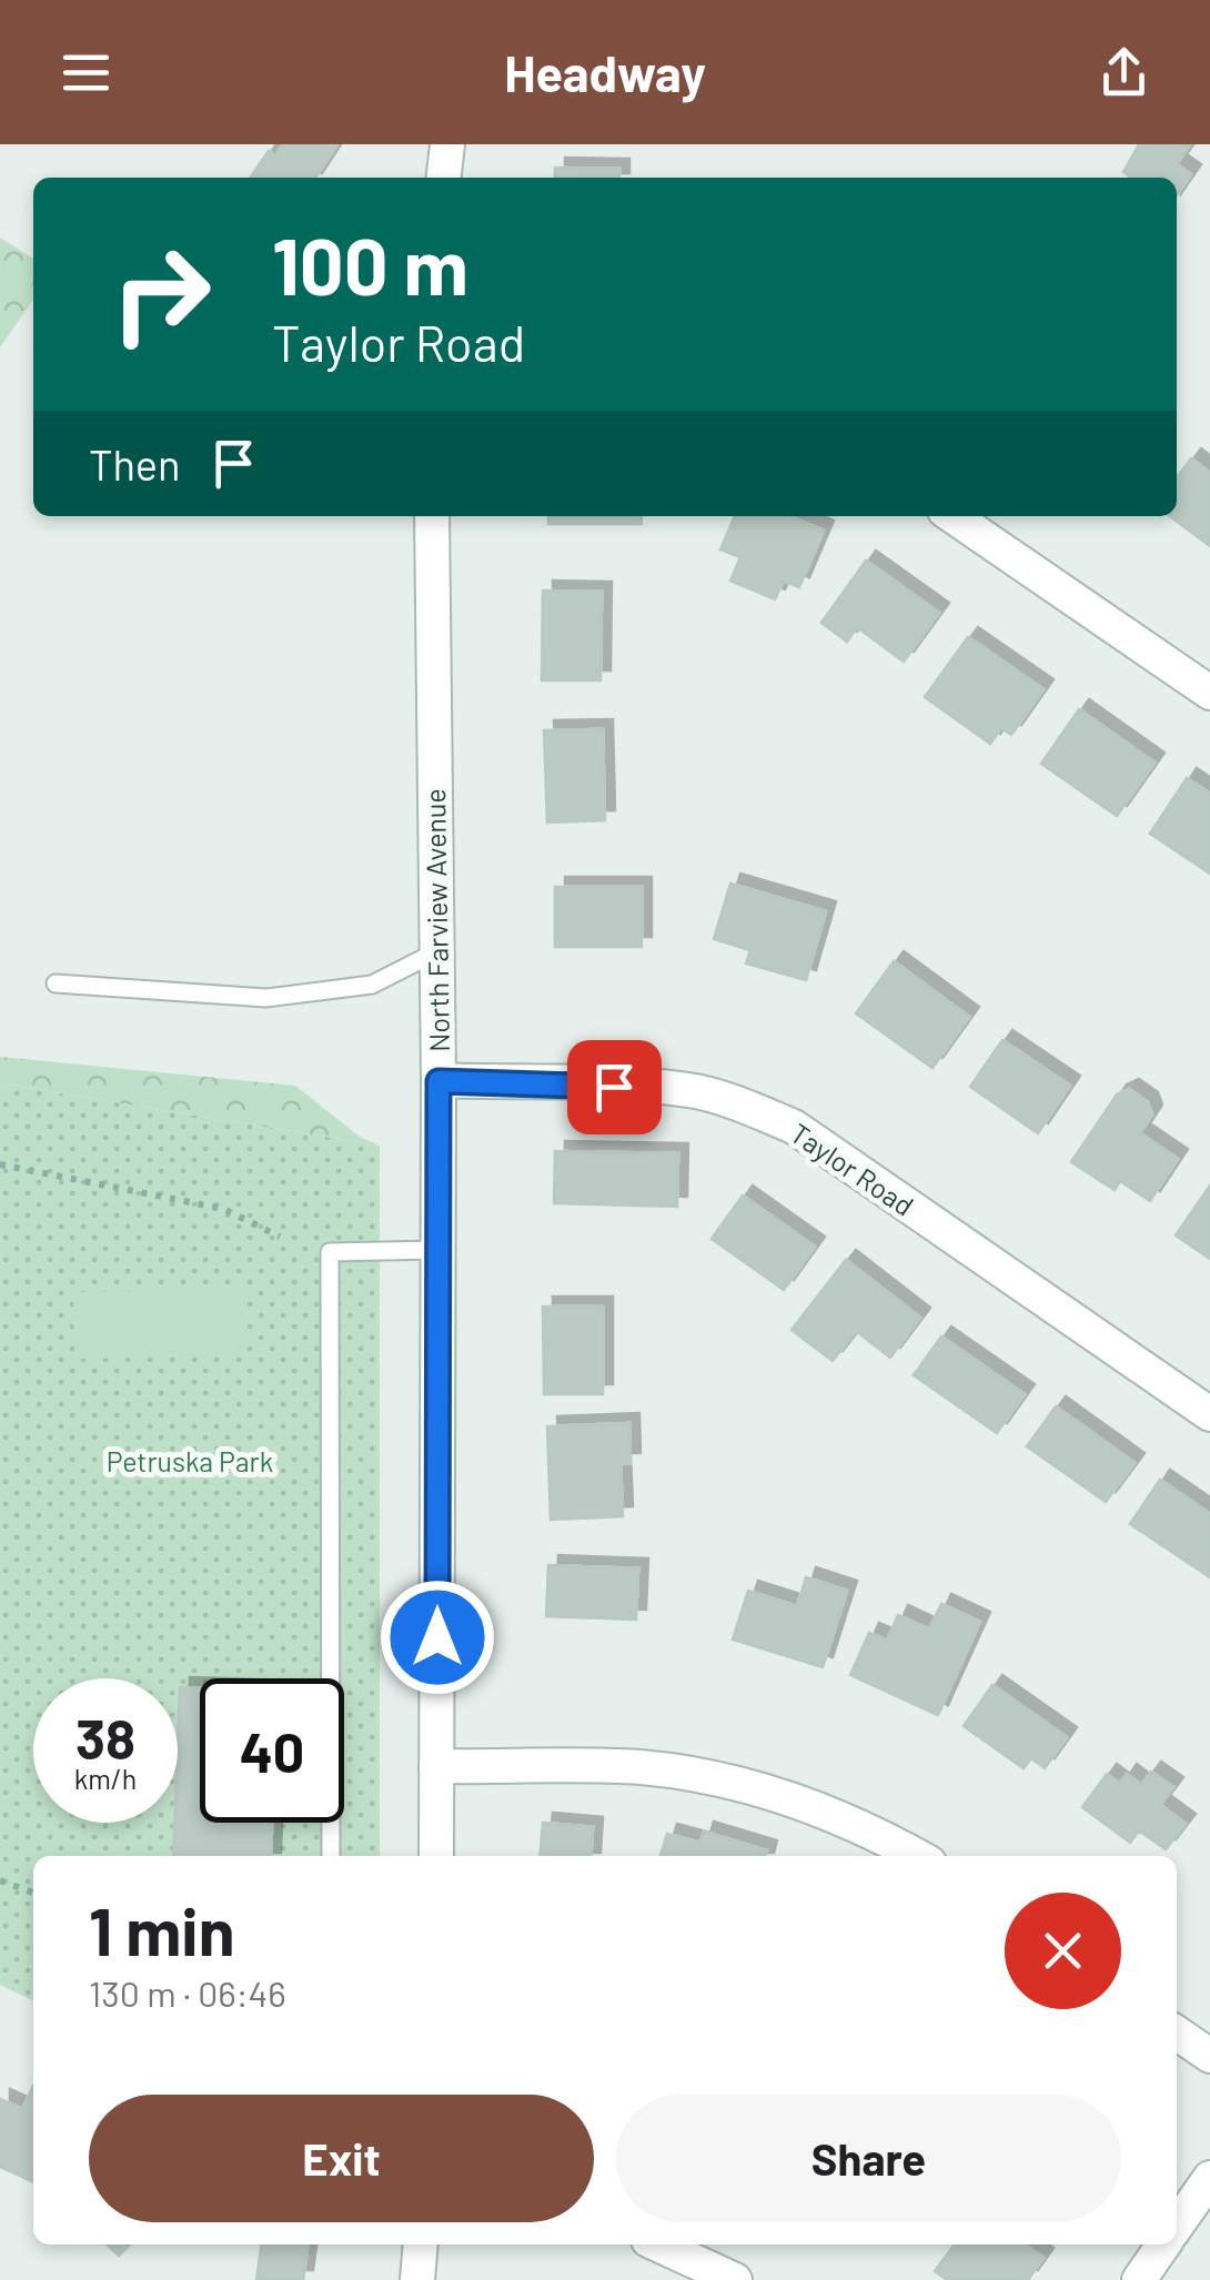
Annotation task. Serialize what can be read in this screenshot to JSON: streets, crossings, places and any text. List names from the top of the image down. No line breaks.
{"streets":{"street":["North Farview Avenue","Taylor Road"]},"crossings":[["North Farview Avenue","Taylor Road"]],"parks":["Petruska Park"],"page":{"header":"Headway","turn":["100 m","Taylor Road"],"then":"Then","speed":"38 km/h","limit":"40","heading":["1 min","130 m · 06:46"],"buttons":["Exit","Share"]}}
